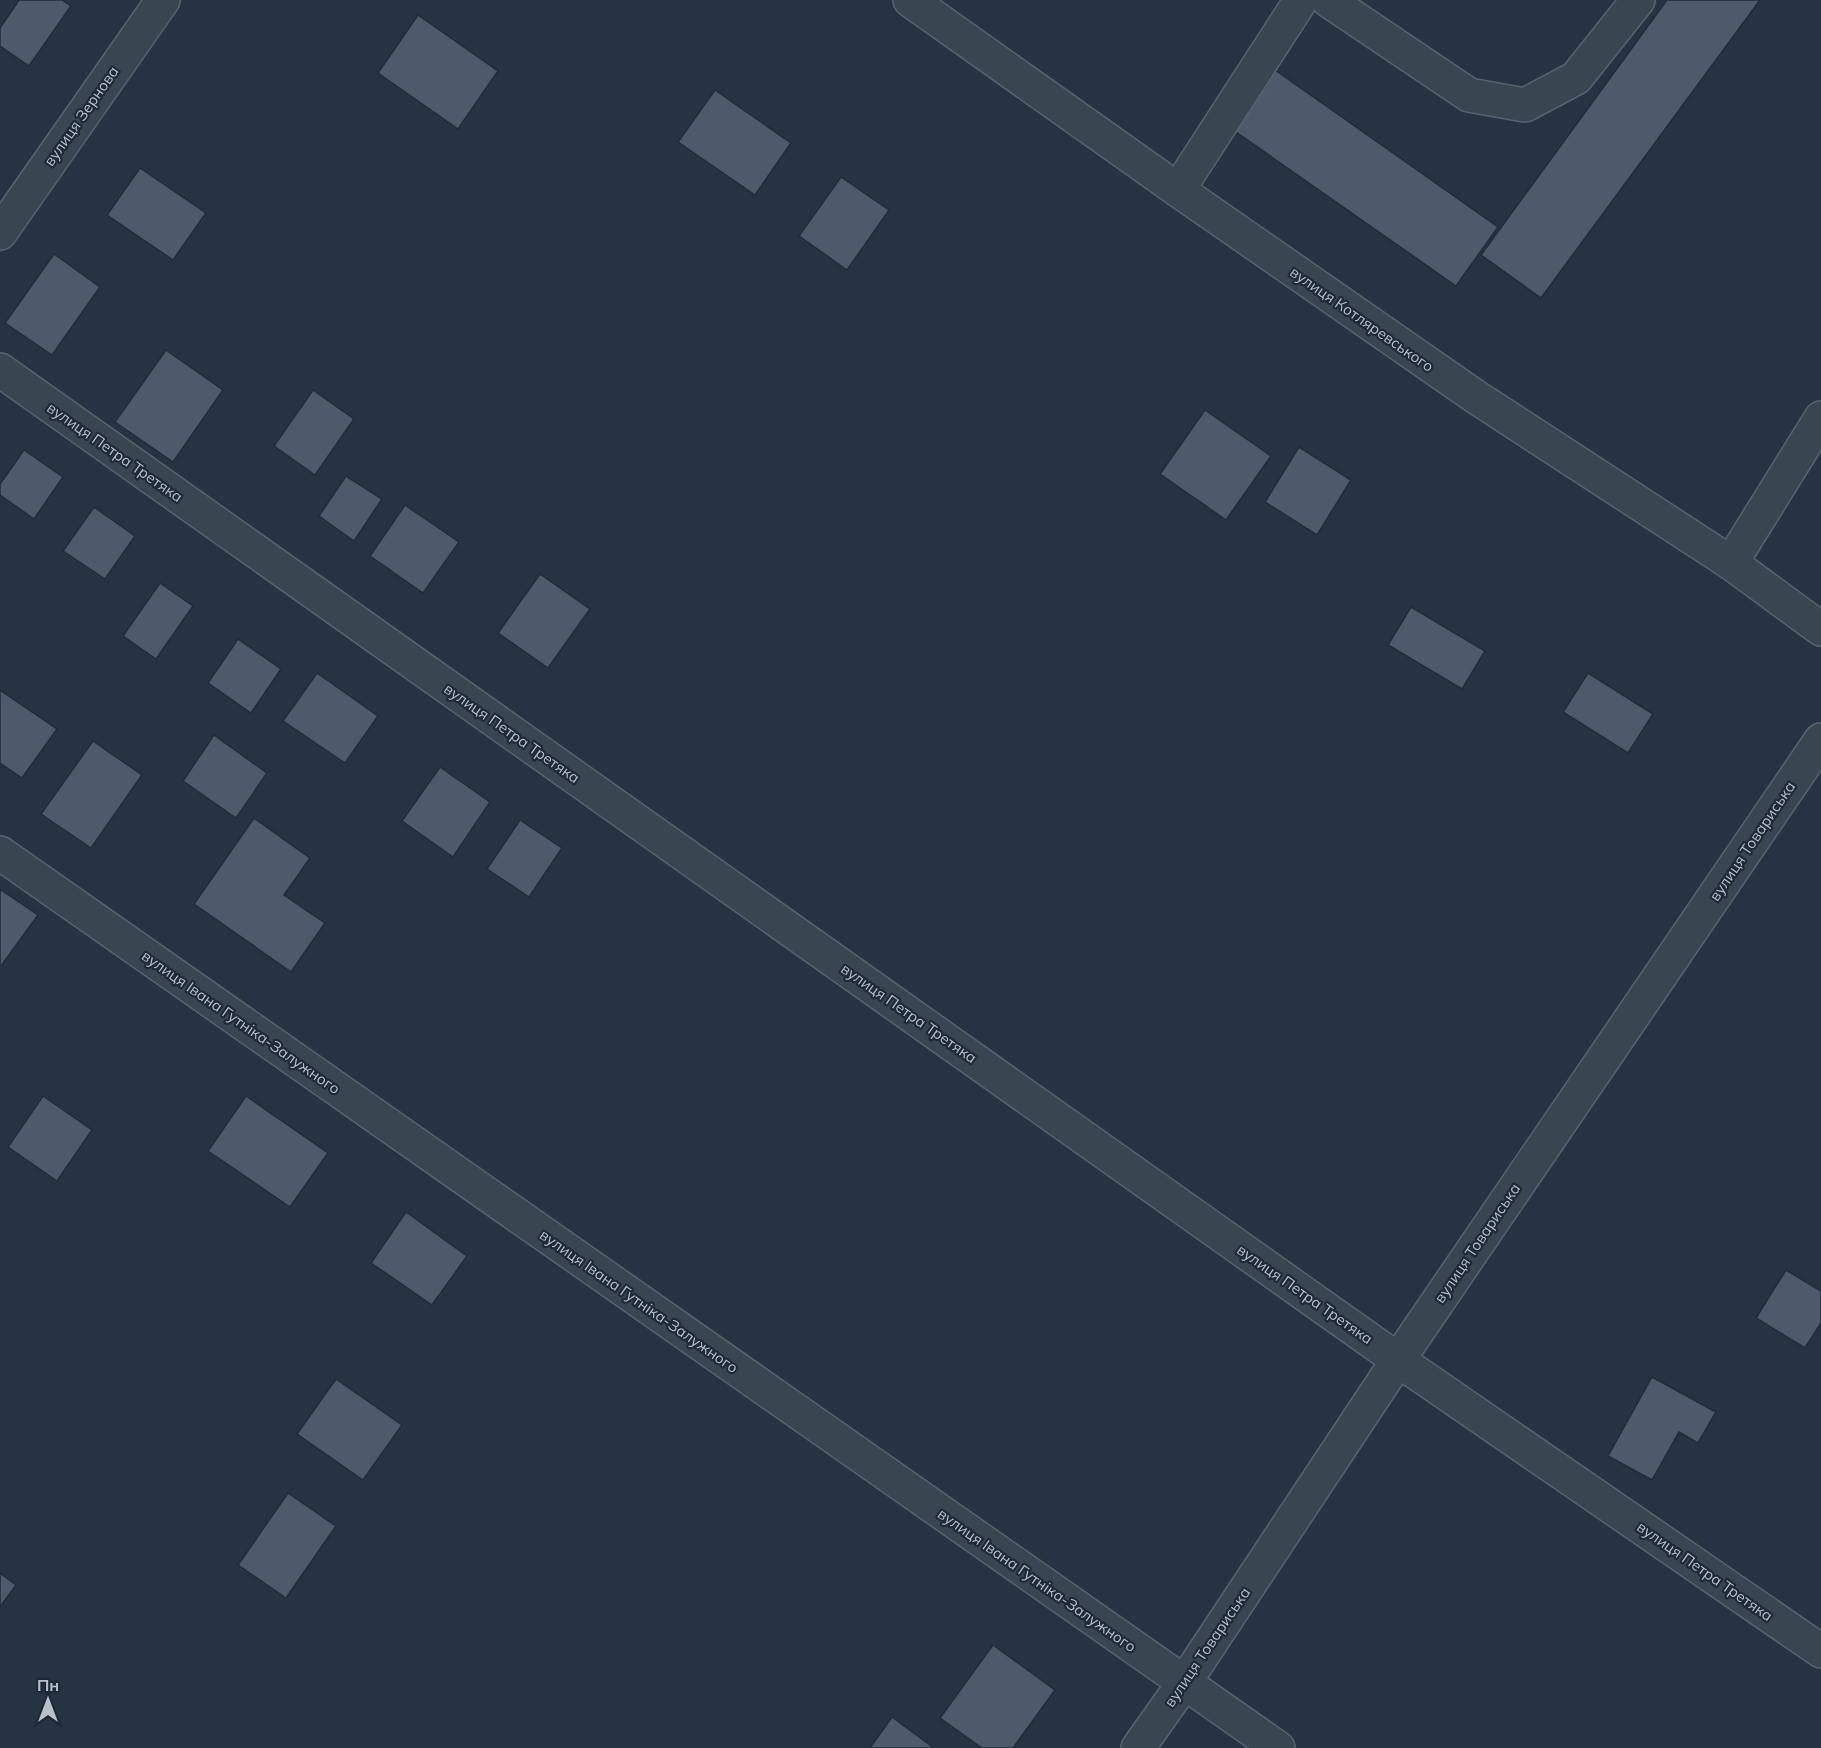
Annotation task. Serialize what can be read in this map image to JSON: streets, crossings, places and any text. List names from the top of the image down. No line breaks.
{"streets":{"street":["вулиця Зернова","вулиця Котляревського","вулиця Петра Третяка","вулиця Товариська","вулиця Івана Гутніка-Залужного"]},"crossings":[["вулиця Петра Третяка","вулиця Товариська"],["вулиця Товариська","вулиця Івана Гутніка-Залужного"]],"north":"top"}
